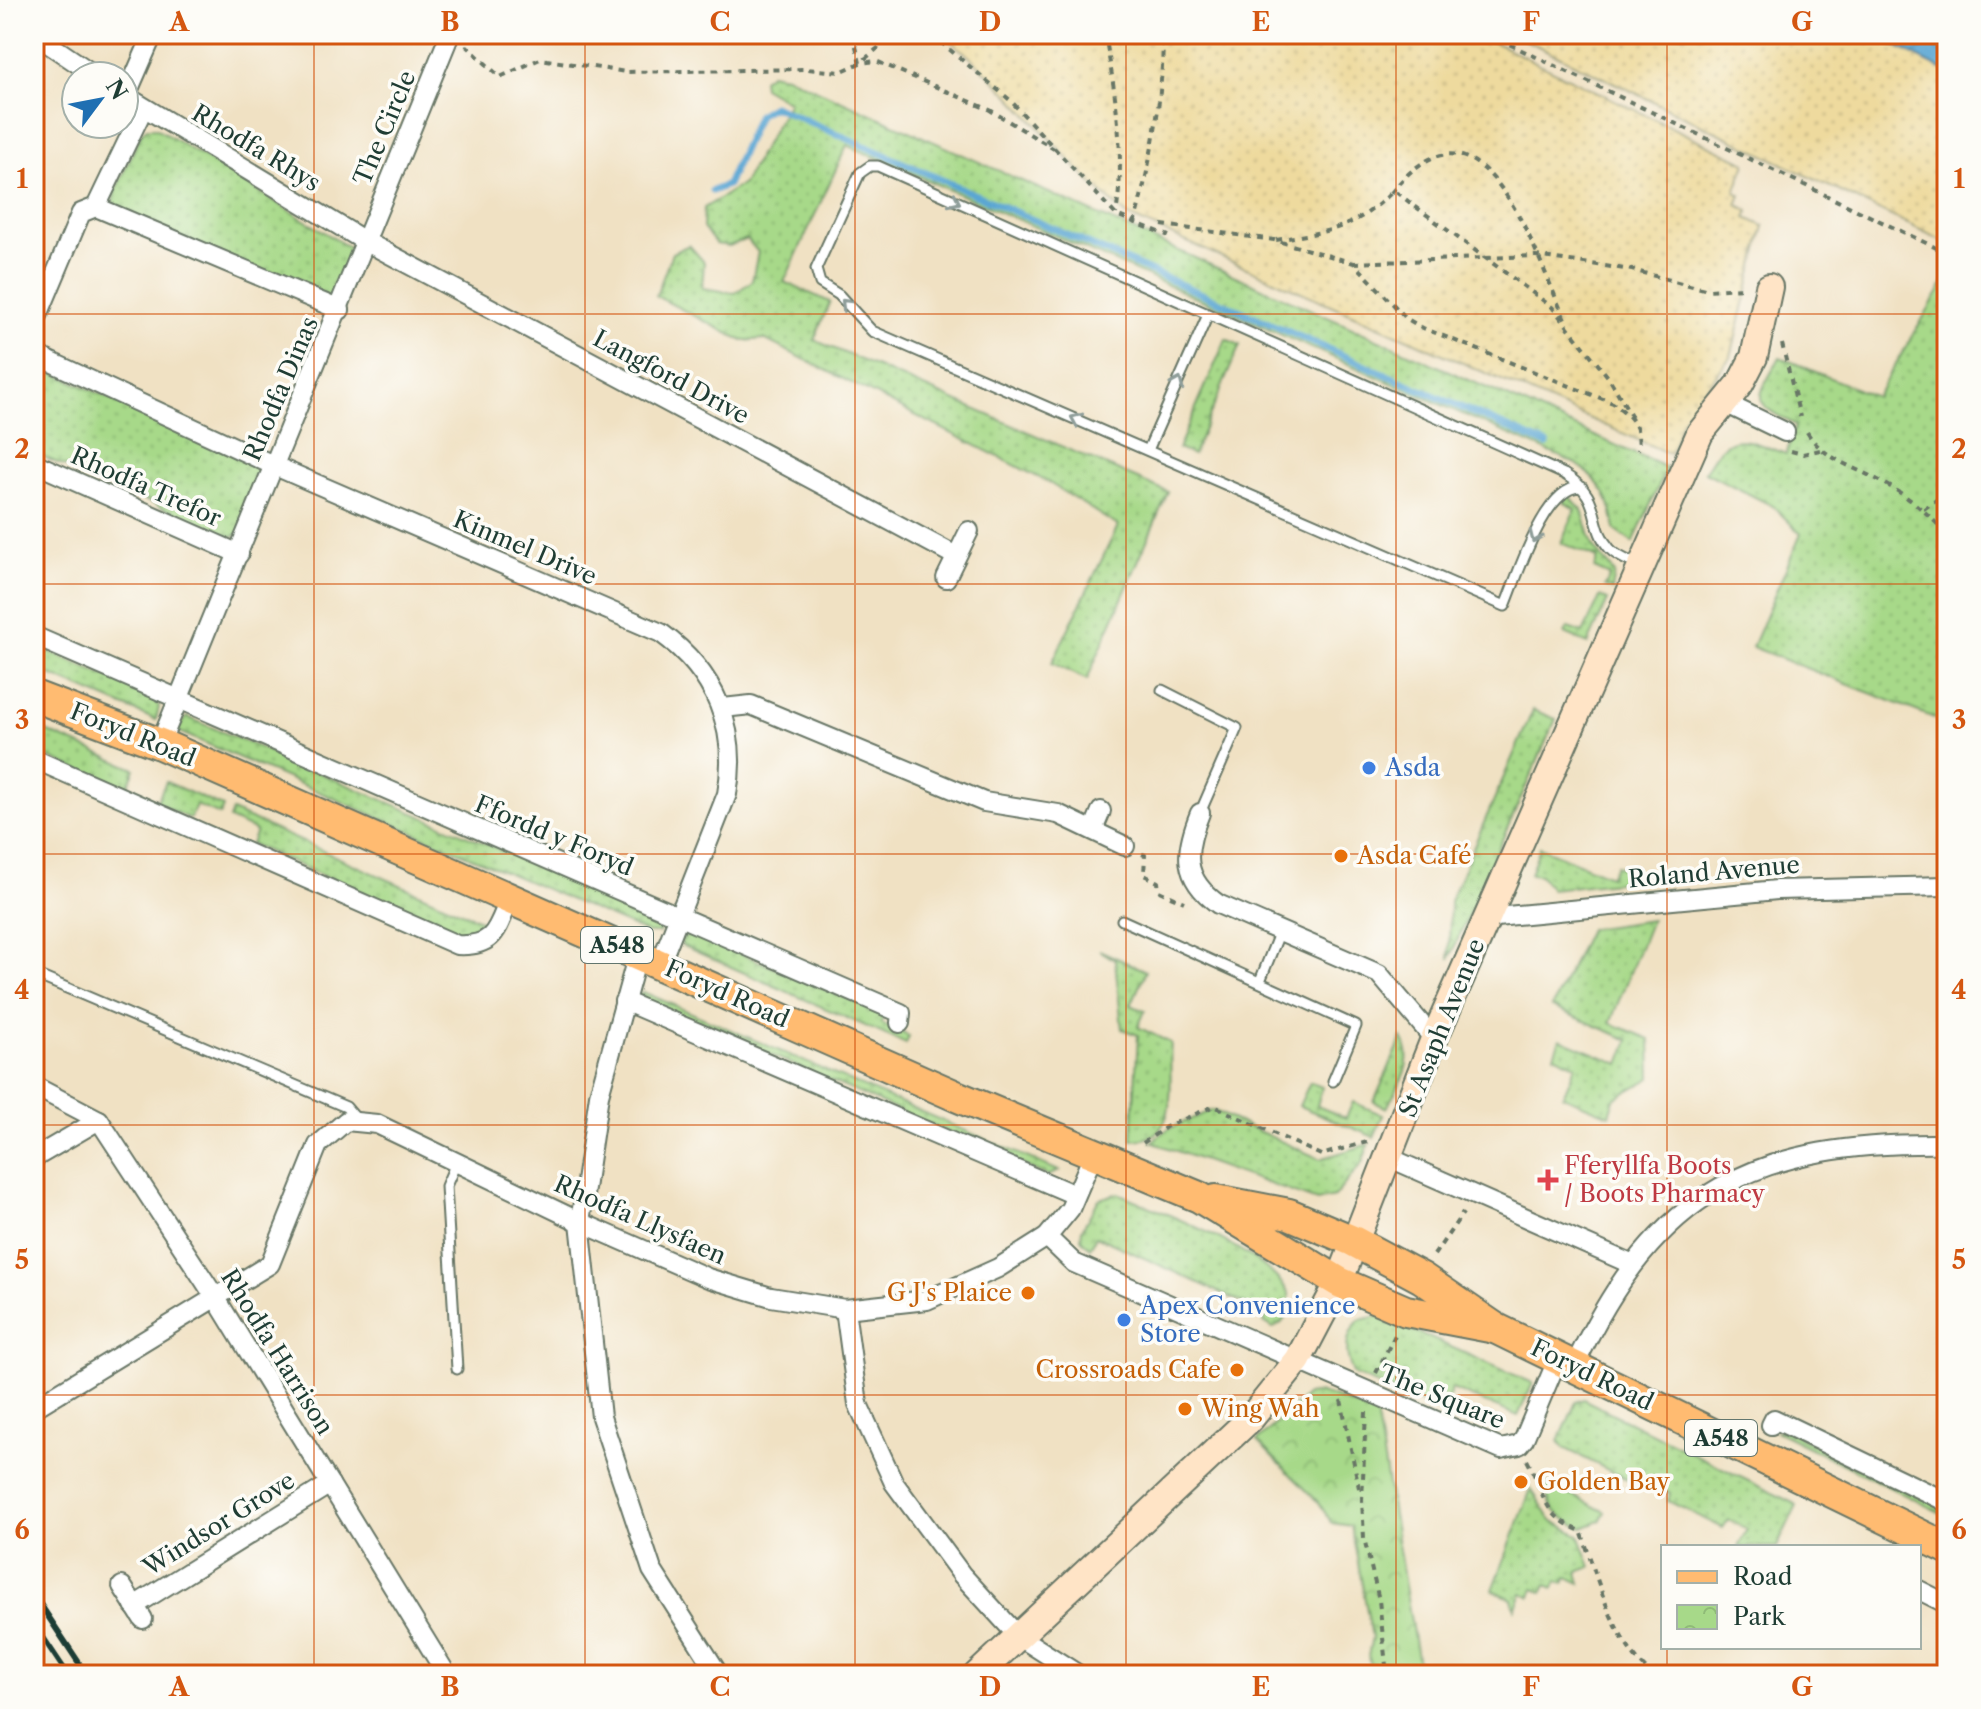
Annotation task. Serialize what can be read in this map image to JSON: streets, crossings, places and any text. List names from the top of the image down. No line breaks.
{"streets":{"main road":["Foryd Road","A548"],"street":["The Circle","Rhodfa Rhys","Langford Drive","Rhodfa Dinas","Rhodfa Trefor","Kinmel Drive","Ffordd y Foryd","Roland Avenue","St Asaph Avenue","Rhodfa Llysfaen","Rhodfa Harrison","The Square","Windsor Grove"]},"crossings":[["The Circle","Rhodfa Rhys"],["The Circle","Langford Drive"],["The Circle","Rhodfa Dinas"],["Rhodfa Rhys","Langford Drive"],["Rhodfa Rhys","Rhodfa Dinas"],["Langford Drive","Rhodfa Dinas"],["Rhodfa Dinas","Rhodfa Trefor"],["Rhodfa Dinas","Kinmel Drive"],["Rhodfa Dinas","Foryd Road"],["Rhodfa Dinas","Ffordd y Foryd"],["Kinmel Drive","Foryd Road"],["Kinmel Drive","Ffordd y Foryd"],["Kinmel Drive","Rhodfa Llysfaen"],["Foryd Road","St Asaph Avenue"],["Foryd Road","Rhodfa Llysfaen"],["Foryd Road","The Square"],["Roland Avenue","St Asaph Avenue"],["St Asaph Avenue","The Square"],["Rhodfa Llysfaen","The Square"],["Rhodfa Harrison","Windsor Grove"]],"places":{"other":["Asda","Asda Café","G J's Plaice","Apex Convenience Store","Crossroads Cafe","Wing Wah","Golden Bay"],"health":["Fferyllfa Boots / Boots Pharmacy"]},"legend":["Road","Park"],"north":"top right","grid":{"columns":["A","B","C","D","E","F","G"],"rows":["1","2","3","4","5","6"]}}
